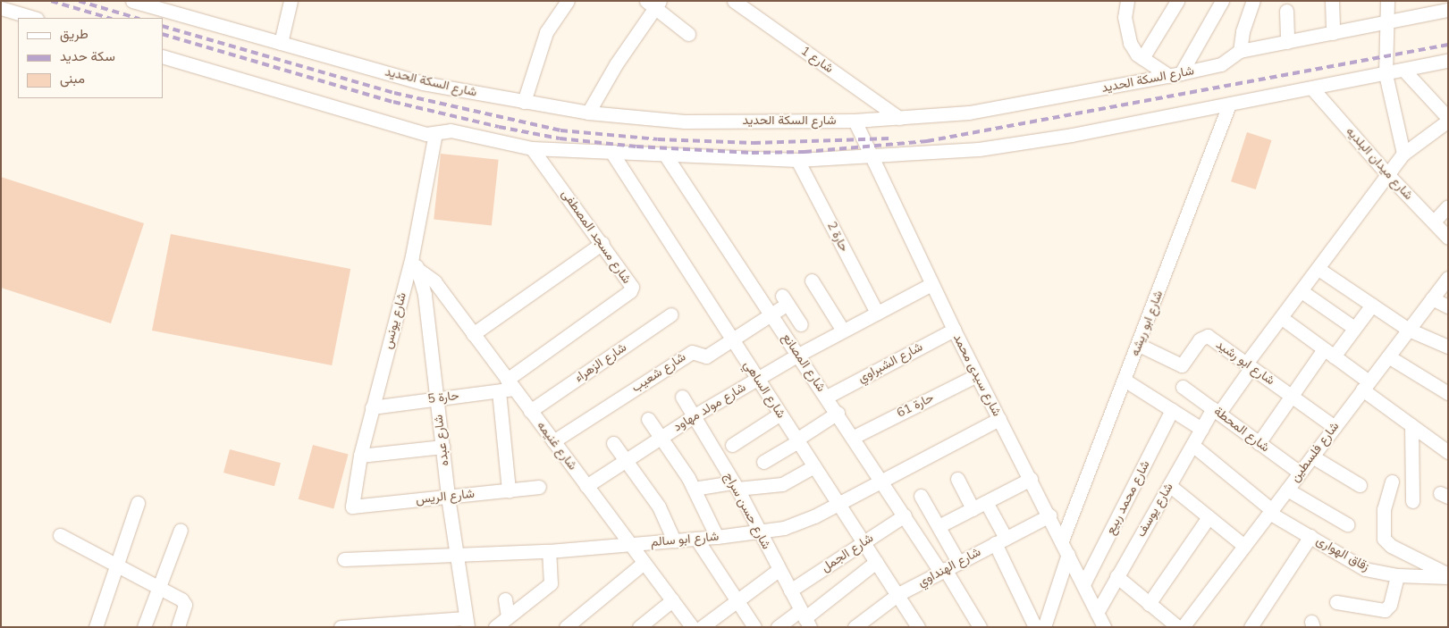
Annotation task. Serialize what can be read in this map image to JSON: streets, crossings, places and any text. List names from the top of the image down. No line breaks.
{"streets":{"street":["شارع 1","شارع السكة الحديد","شارع ميدان البلديه","شارع مسجد المصطفى","حارة 2","شارع يونس","شارع ابو ريشه","شارع الزهراء","شارع المصانع","شارع الشبراوي","شارع ابو رشيد","شارع شعيب","شارع سيدى محمد","شارع الساهي","حارة 5","حارة 61","شارع مولد مهاود","شارع المحطة","شارع عبده","شارع غنيمه","شارع فلسطين","شارع الريس","شارع محمد ربيع","شارع يوسف","شارع حسن سراج","شارع ابو سالم","شارع الجمل","زقاق الهوارى","شارع الهنداوي"]},"crossings":[["شارع 1","شارع السكة الحديد"],["شارع السكة الحديد","شارع سيدى محمد"],["شارع ميدان البلديه","شارع يوسف"],["شارع مسجد المصطفى","حارة 5"],["شارع مسجد المصطفى","شارع غنيمه"],["حارة 2","شارع مولد مهاود"],["شارع يونس","حارة 5"],["شارع يونس","شارع عبده"],["شارع يونس","شارع غنيمه"],["شارع يونس","شارع الريس"],["شارع ابو ريشه","شارع ابو رشيد"],["شارع ابو ريشه","شارع سيدى محمد"],["شارع الزهراء","شارع غنيمه"],["شارع المصانع","شارع الشبراوي"],["شارع المصانع","شارع شعيب"],["شارع المصانع","حارة 61"],["شارع المصانع","شارع مولد مهاود"],["شارع المصانع","شارع ابو سالم"],["شارع المصانع","شارع الجمل"],["شارع المصانع","شارع الهنداوي"],["شارع الشبراوي","شارع سيدى محمد"],["شارع ابو رشيد","شارع فلسطين"],["شارع ابو رشيد","شارع يوسف"],["شارع شعيب","شارع الساهي"],["شارع شعيب","شارع غنيمه"],["شارع سيدى محمد","حارة 61"],["شارع سيدى محمد","شارع مولد مهاود"],["شارع سيدى محمد","شارع محمد ربيع"],["شارع سيدى محمد","شارع يوسف"],["شارع سيدى محمد","شارع ابو سالم"],["شارع سيدى محمد","شارع الهنداوي"],["شارع الساهي","شارع مولد مهاود"],["شارع الساهي","شارع ابو سالم"],["شارع الساهي","شارع الجمل"],["شارع الساهي","شارع الهنداوي"],["حارة 5","شارع عبده"],["حارة 5","شارع غنيمه"],["شارع مولد مهاود","شارع غنيمه"],["شارع مولد مهاود","شارع حسن سراج"],["شارع المحطة","شارع فلسطين"],["شارع المحطة","شارع يوسف"],["شارع عبده","شارع غنيمه"],["شارع عبده","شارع الريس"],["شارع عبده","شارع ابو سالم"],["شارع غنيمه","شارع ابو سالم"],["شارع فلسطين","زقاق الهوارى"],["شارع يوسف","زقاق الهوارى"],["شارع حسن سراج","شارع ابو سالم"],["شارع حسن سراج","شارع الجمل"]],"legend":["طريق","سكة حديد","مبنى"]}
